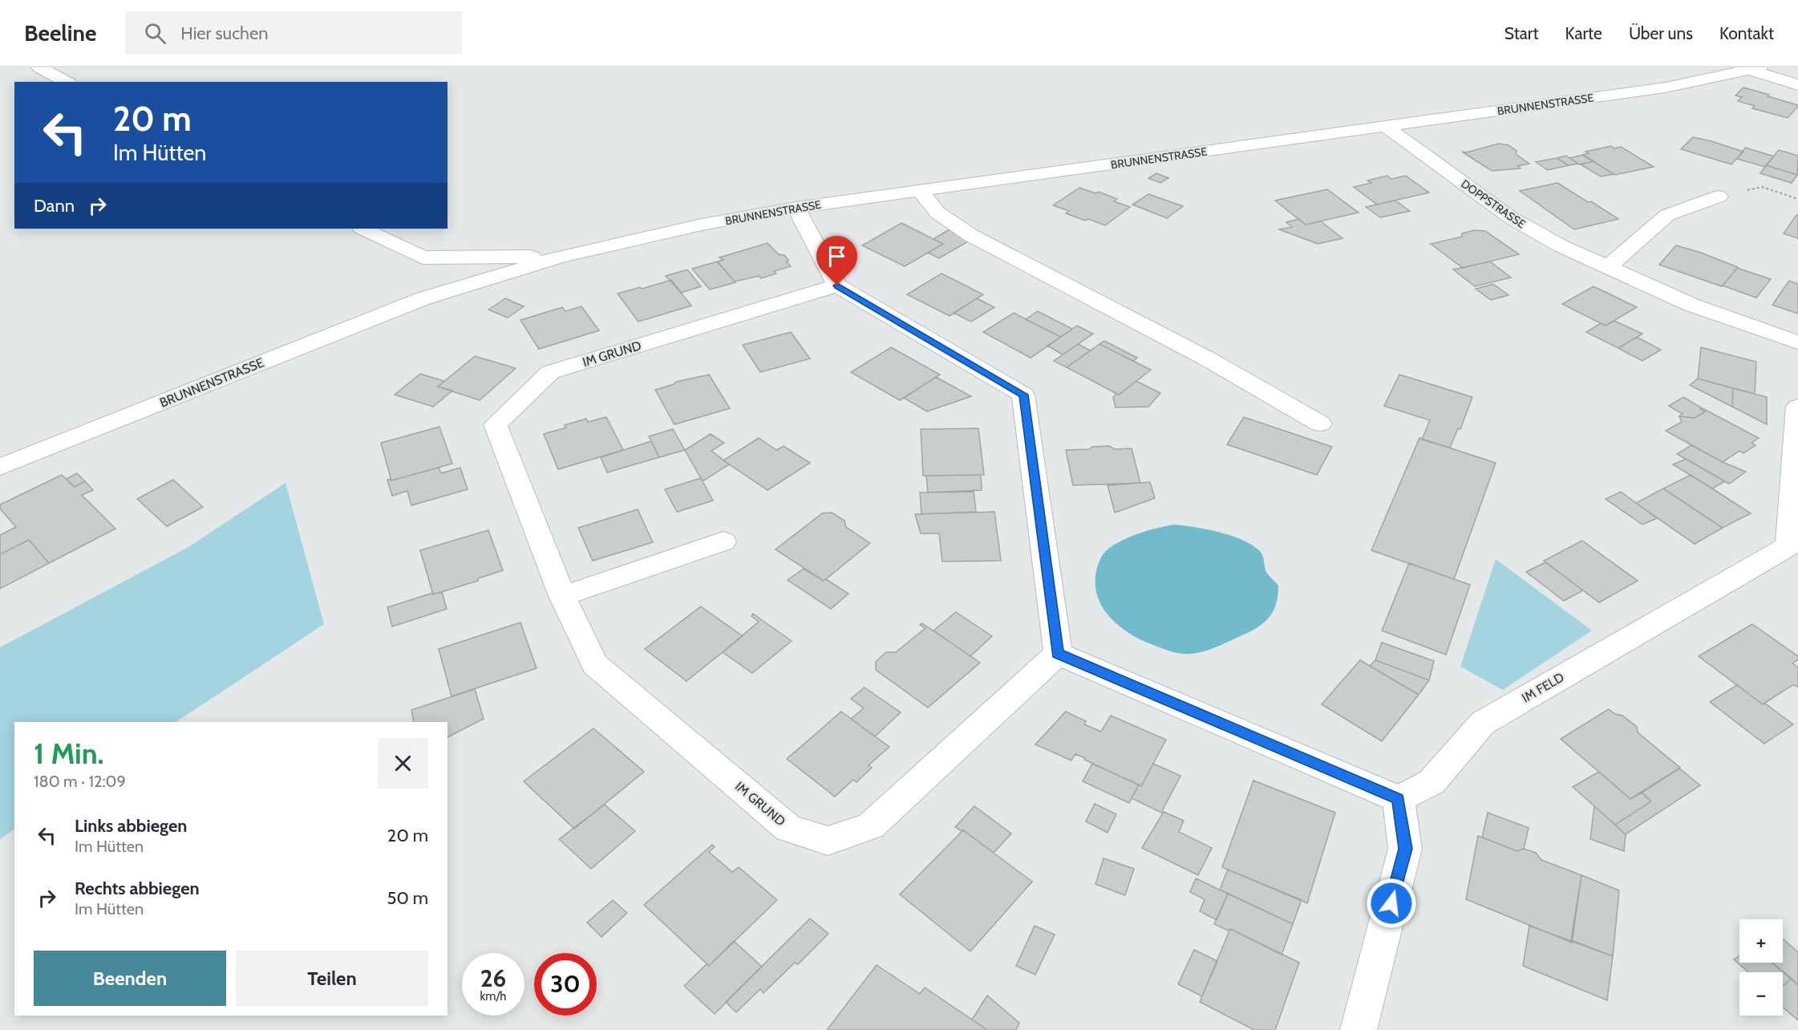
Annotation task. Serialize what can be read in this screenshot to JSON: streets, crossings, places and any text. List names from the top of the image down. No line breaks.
{"streets":{"street":["BRUNNENSTRASSE","DOPPSTRASSE","IM GRUND","IM FELD"]},"crossings":[["BRUNNENSTRASSE","DOPPSTRASSE"]],"page":{"header":"Beeline","search":"Hier suchen","nav":["Start","Karte","Über uns","Kontakt"],"turn":["20 m","Im Hütten"],"then":"Dann","heading":["1 Min.","180 m · 12:09"],"list":[{"name":"Links abbiegen","note":"Im Hütten","value":"20 m"},{"name":"Rechts abbiegen","note":"Im Hütten","value":"50 m"}],"map_buttons":["+","−"],"buttons":["Beenden","Teilen"],"speed":"26 km/h","limit":"30"}}
